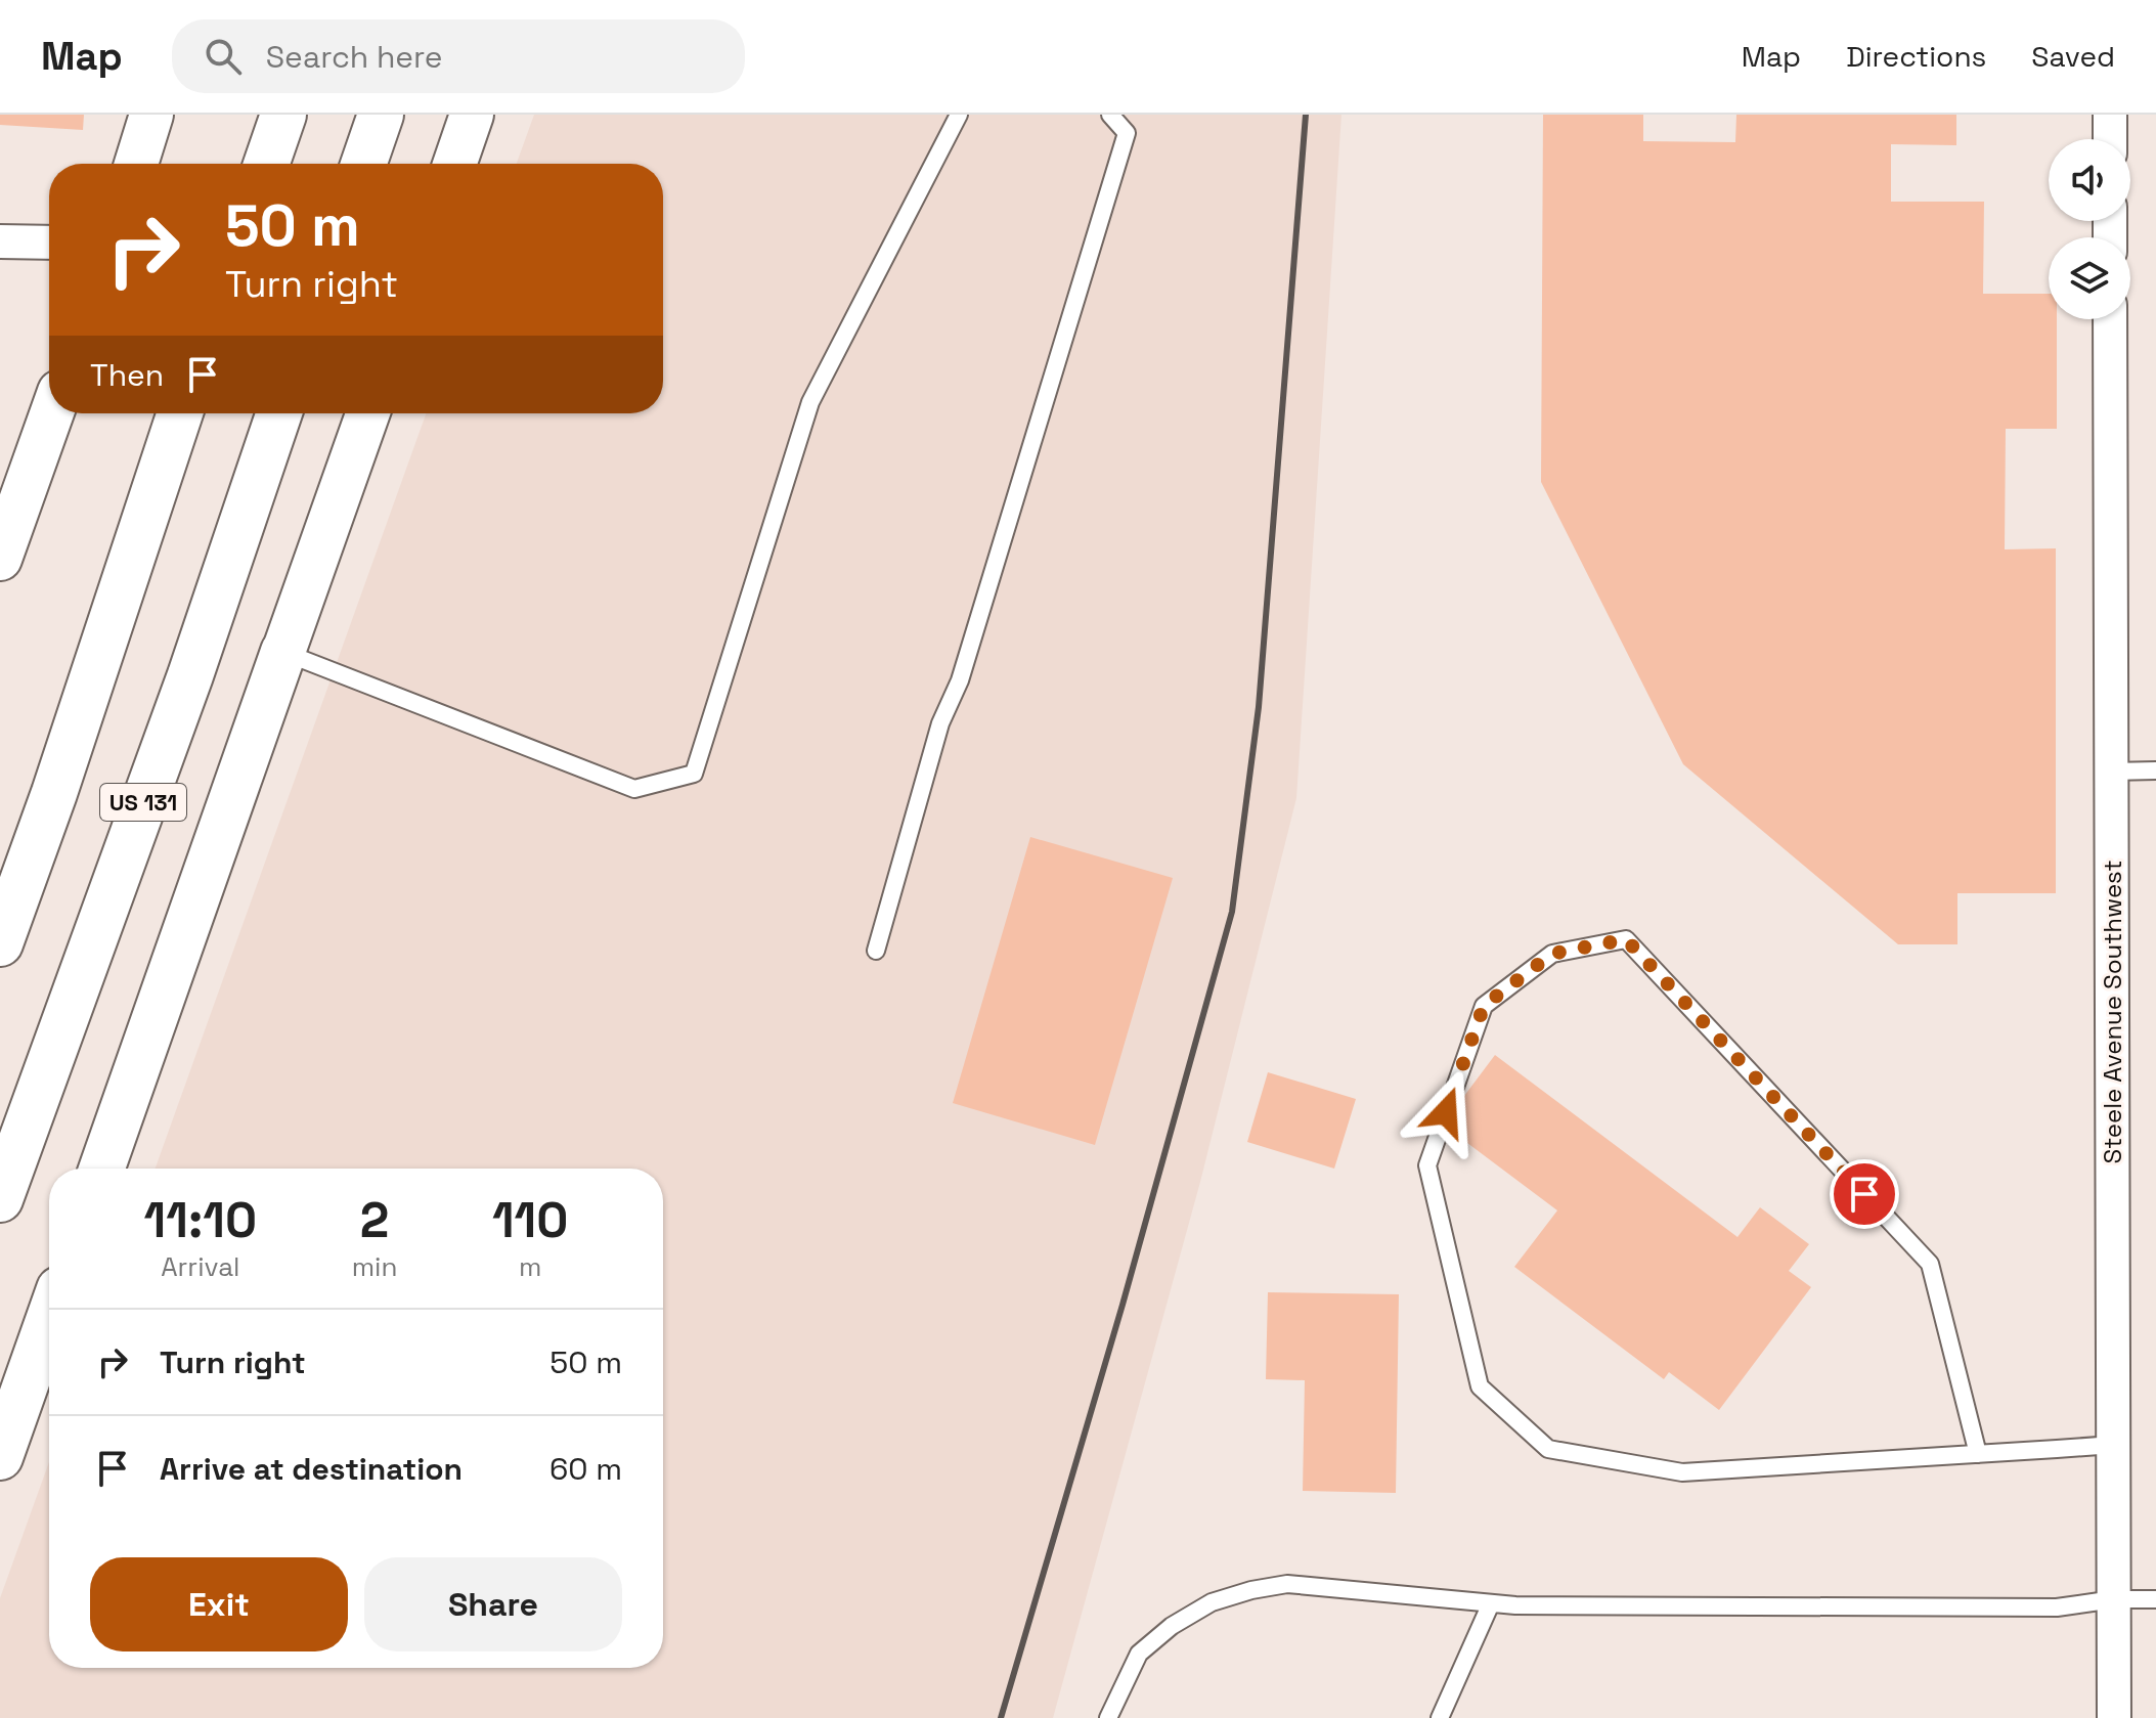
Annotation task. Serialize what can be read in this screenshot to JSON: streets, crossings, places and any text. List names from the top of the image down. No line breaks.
{"streets":{"highway":["US 131"],"street":["Steele Avenue Southwest"]},"page":{"header":"Map","search":"Search here","nav":["Map","Directions","Saved"],"turn":["50 m","Turn right"],"then":"Then","eta":["11:10","Arrival","2","min","110","m"],"list":[{"name":"Turn right","value":"50 m"},{"name":"Arrive at destination","value":"60 m"}],"buttons":["Exit","Share"]}}
